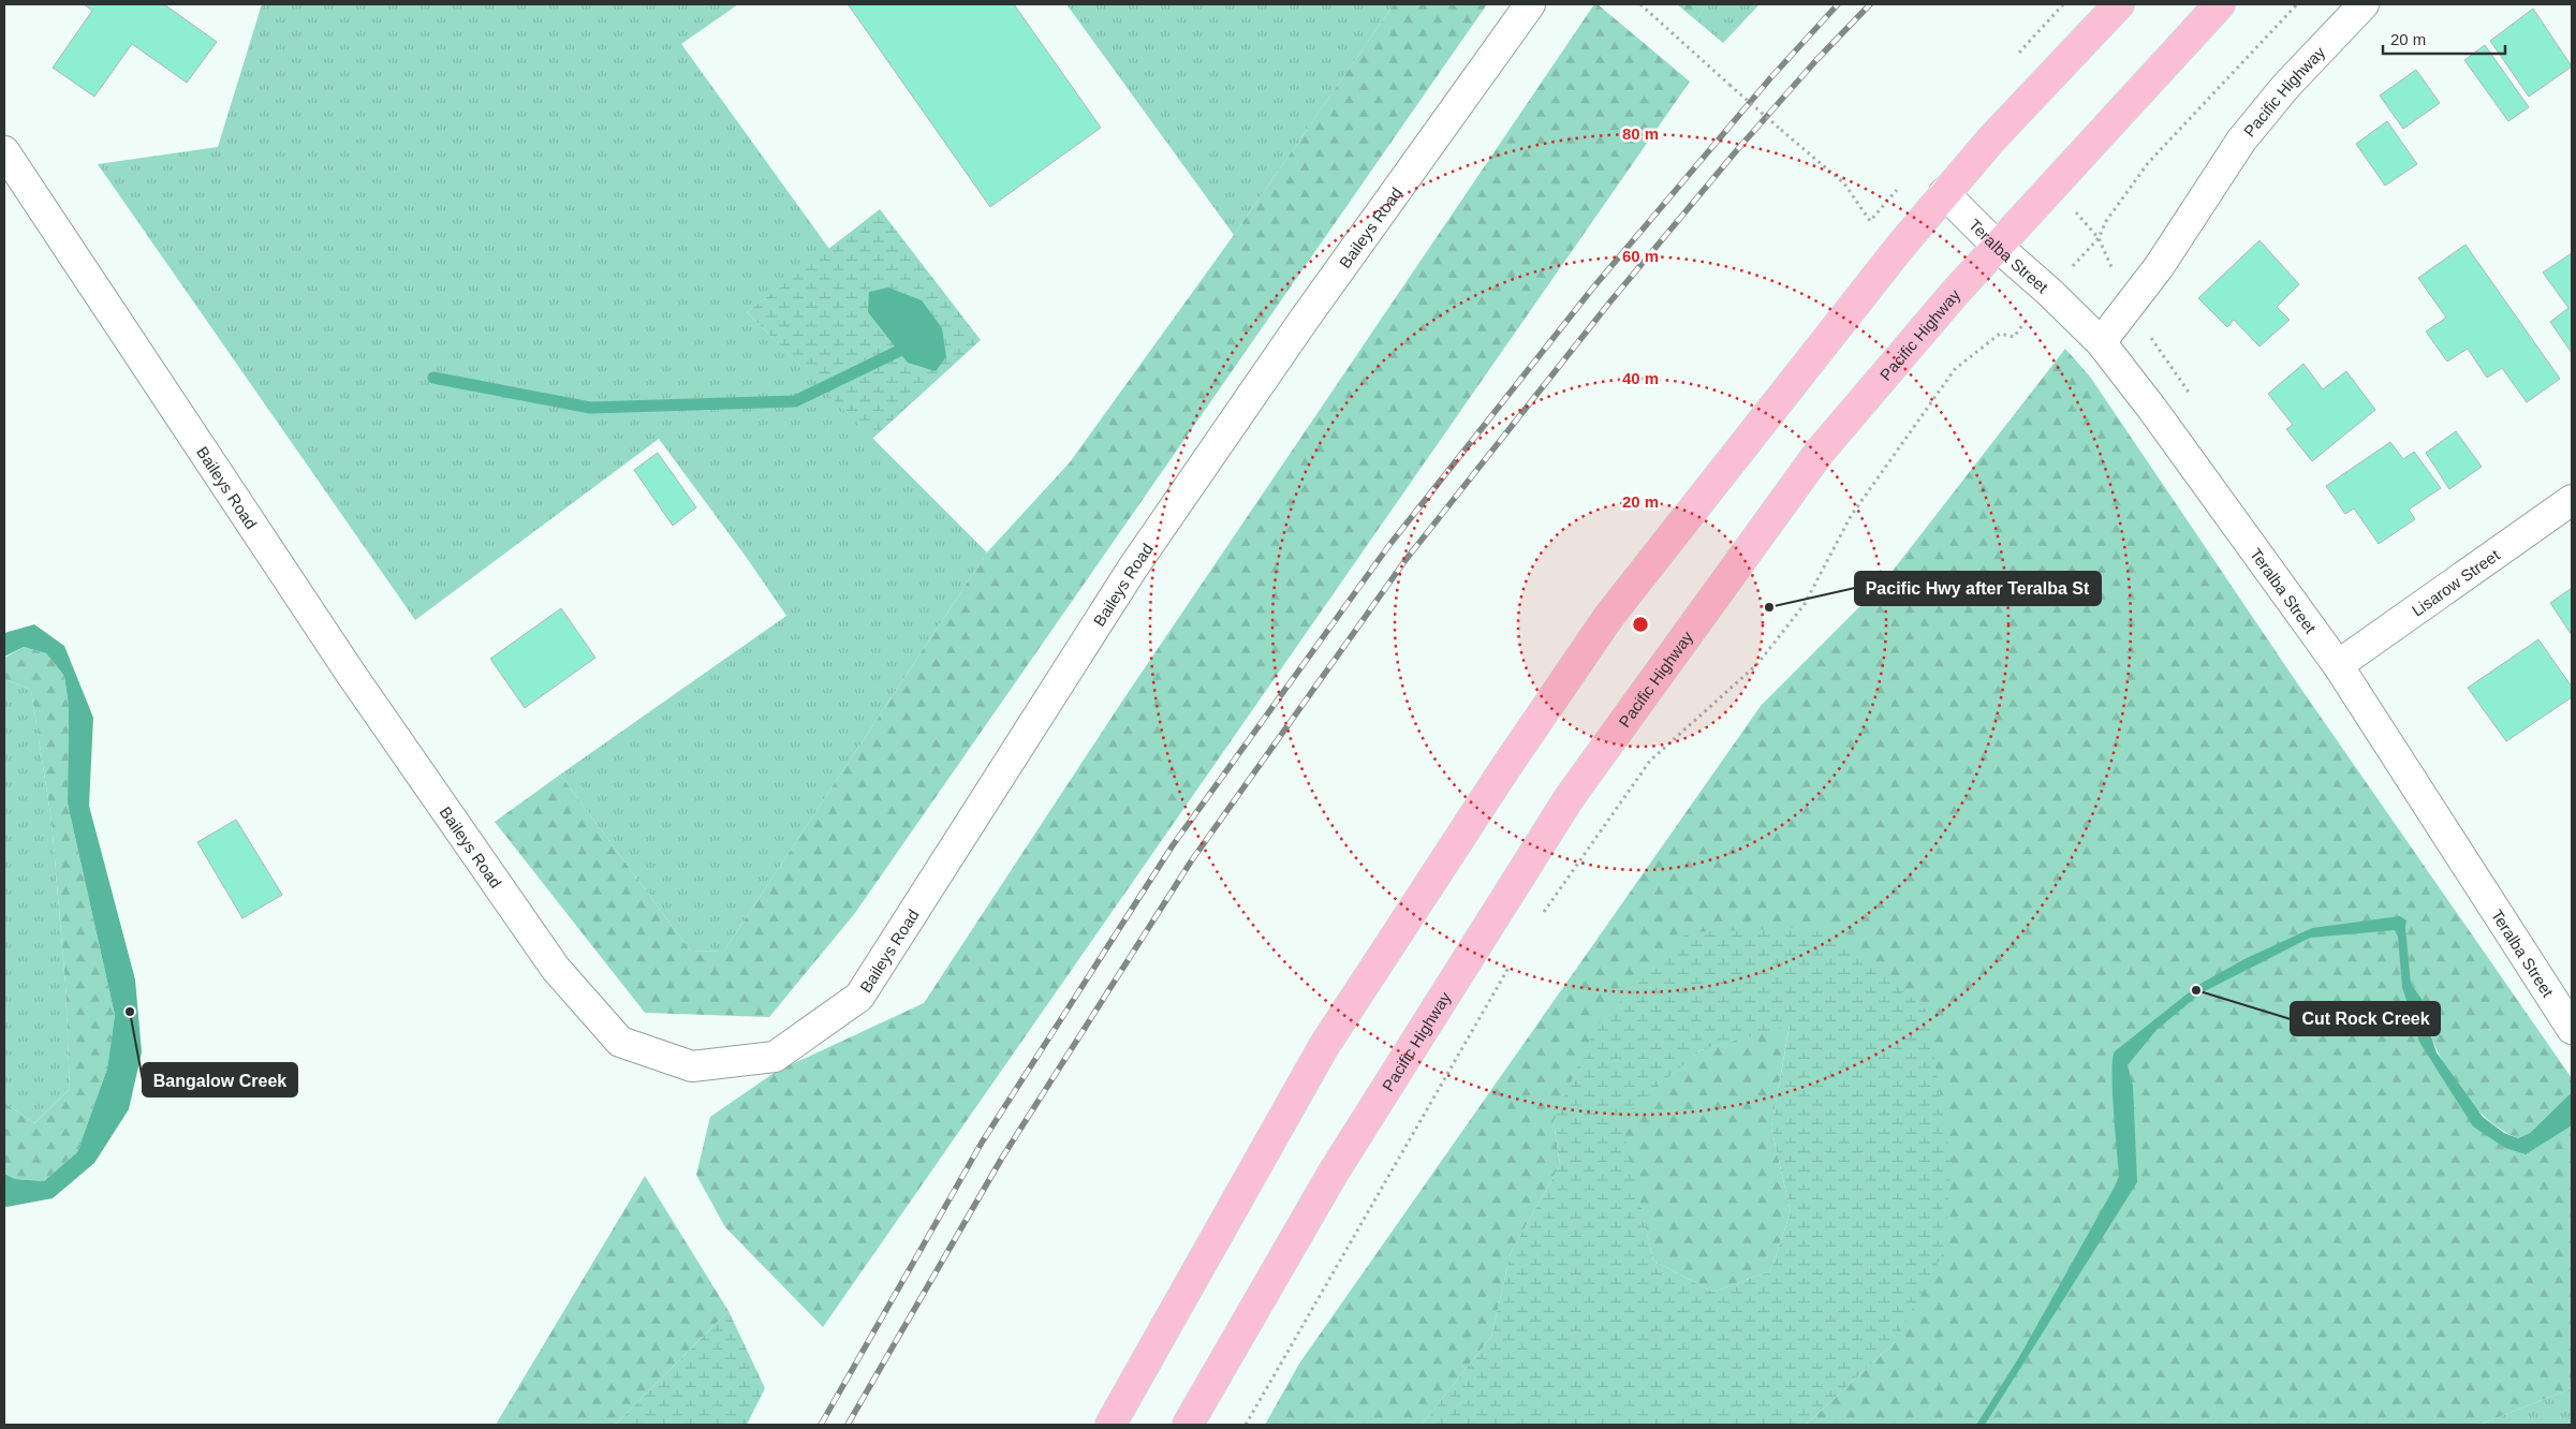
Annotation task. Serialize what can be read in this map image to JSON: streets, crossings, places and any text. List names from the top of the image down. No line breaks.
{"streets":{"main road":["Pacific Highway"],"street":["Baileys Road","Teralba Street","Lisarow Street"]},"crossings":[["Pacific Highway","Teralba Street"],["Teralba Street","Lisarow Street"]],"places":["Pacific Hwy after Teralba St","Cut Rock Creek","Bangalow Creek"],"scale_bar":"20 m","rings":["80 m","60 m","40 m","20 m"]}
